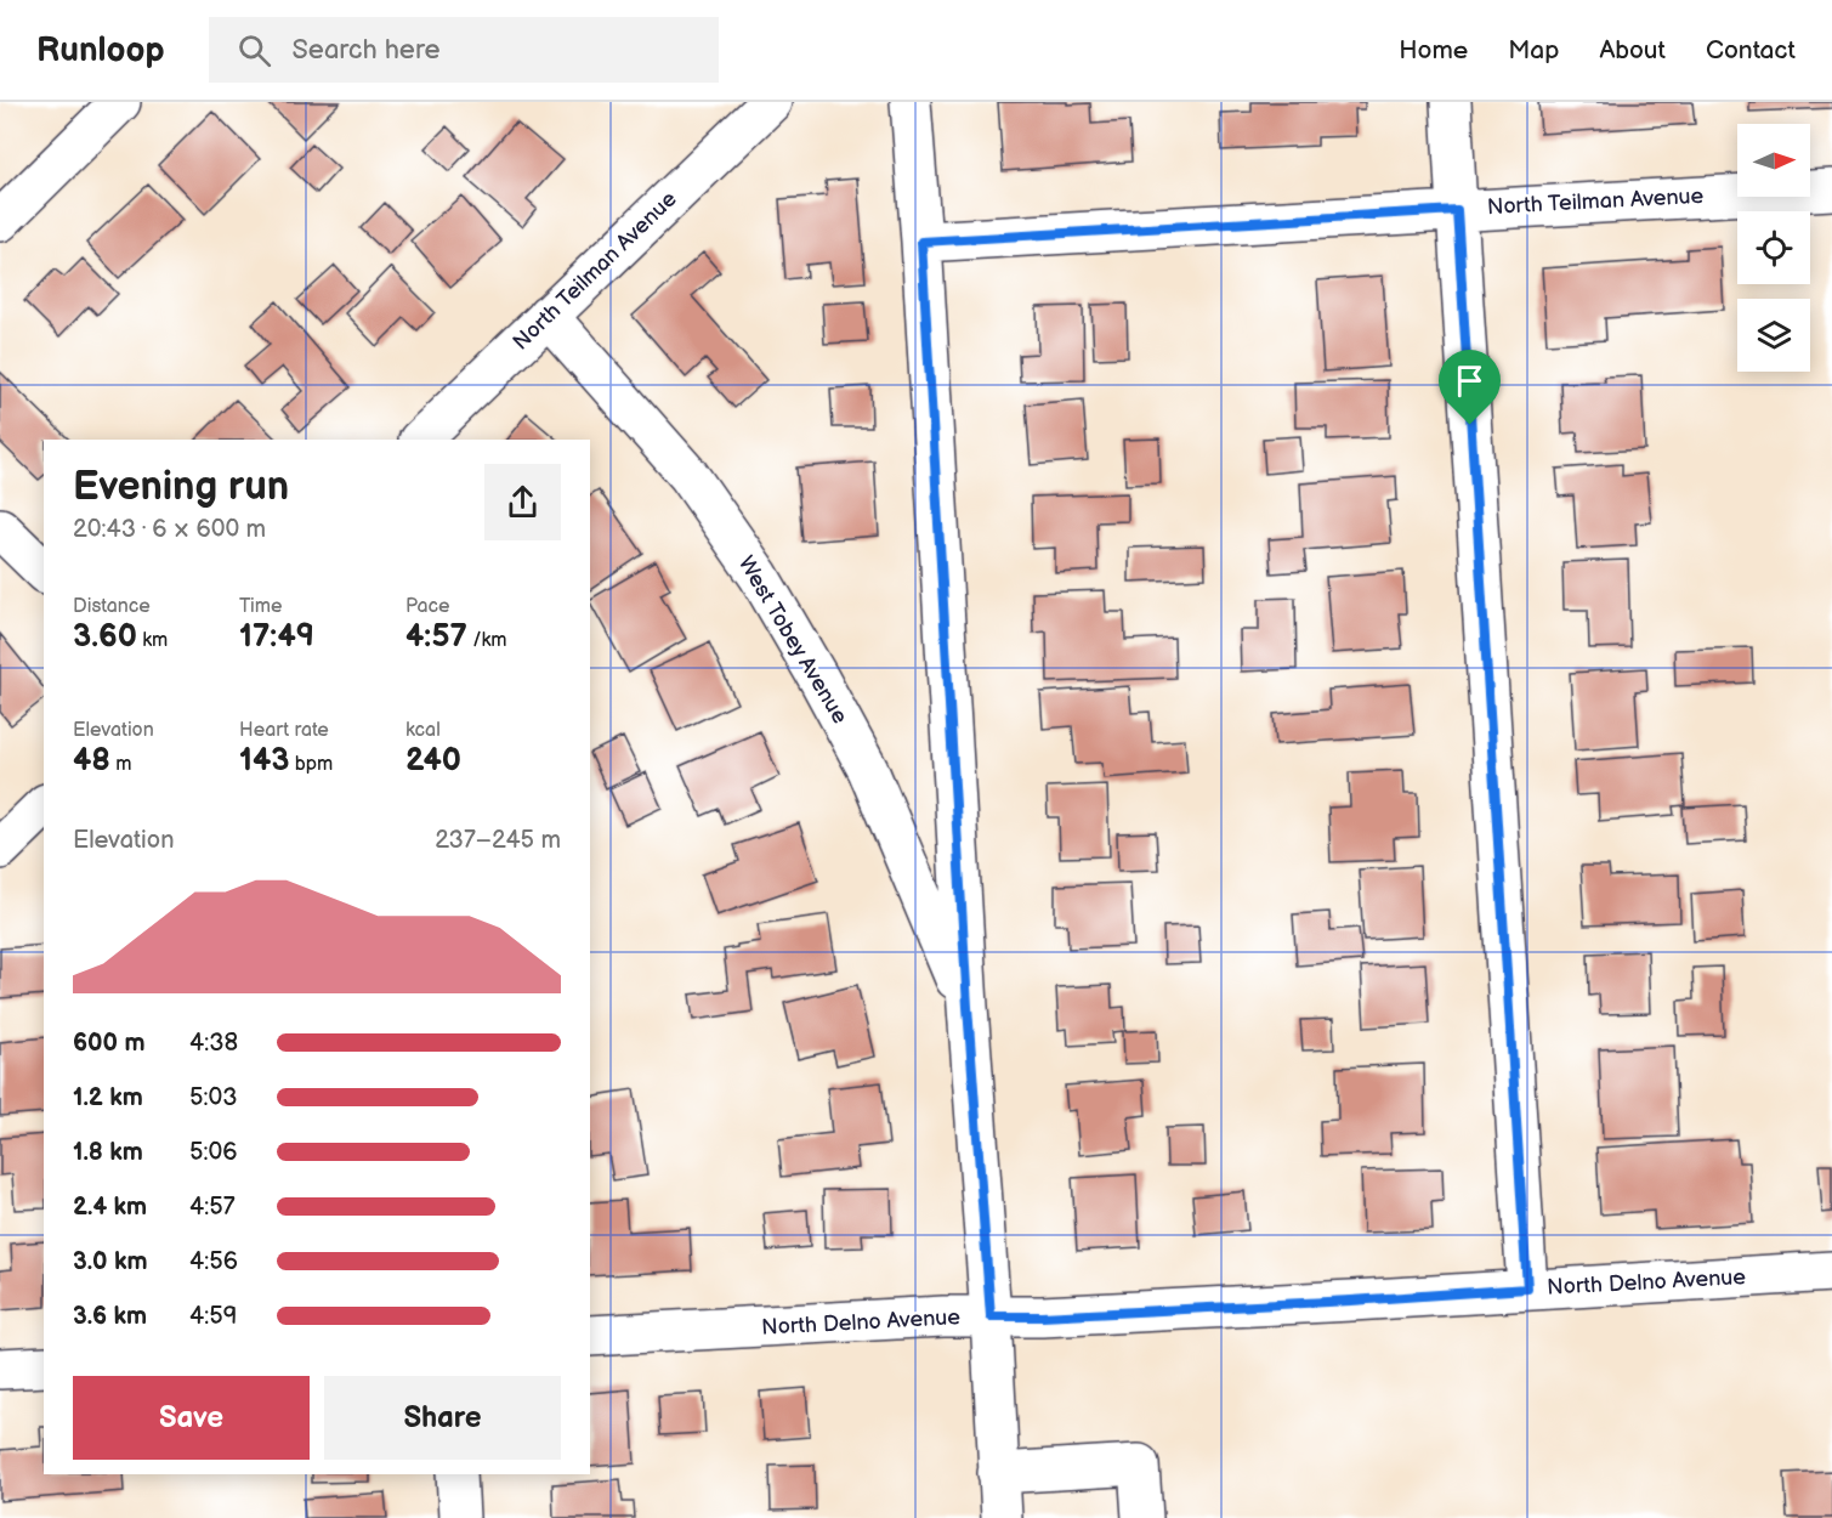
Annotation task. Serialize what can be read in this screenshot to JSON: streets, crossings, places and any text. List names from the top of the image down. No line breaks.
{"streets":{"street":["North Teilman Avenue","West Tobey Avenue","North Delno Avenue"]},"crossings":[["North Teilman Avenue","West Tobey Avenue"]],"north":"right","page":{"header":"Runloop","search":"Search here","nav":["Home","Map","About","Contact"],"heading":["Evening run","20:43 · 6 × 600 m"],"stats":[["Distance","3.60 km"],["Time","17:49"],["Pace","4:57 /km"],["Elevation","48 m"],["Heart rate","143 bpm"],["kcal","240"]],"chart":["Elevation","237–245 m"],"list":[{"name":"600 m","note":"4:38"},{"name":"1.2 km","note":"5:03"},{"name":"1.8 km","note":"5:06"},{"name":"2.4 km","note":"4:57"},{"name":"3.0 km","note":"4:56"},{"name":"3.6 km","note":"4:59"}],"buttons":["Save","Share"]}}
